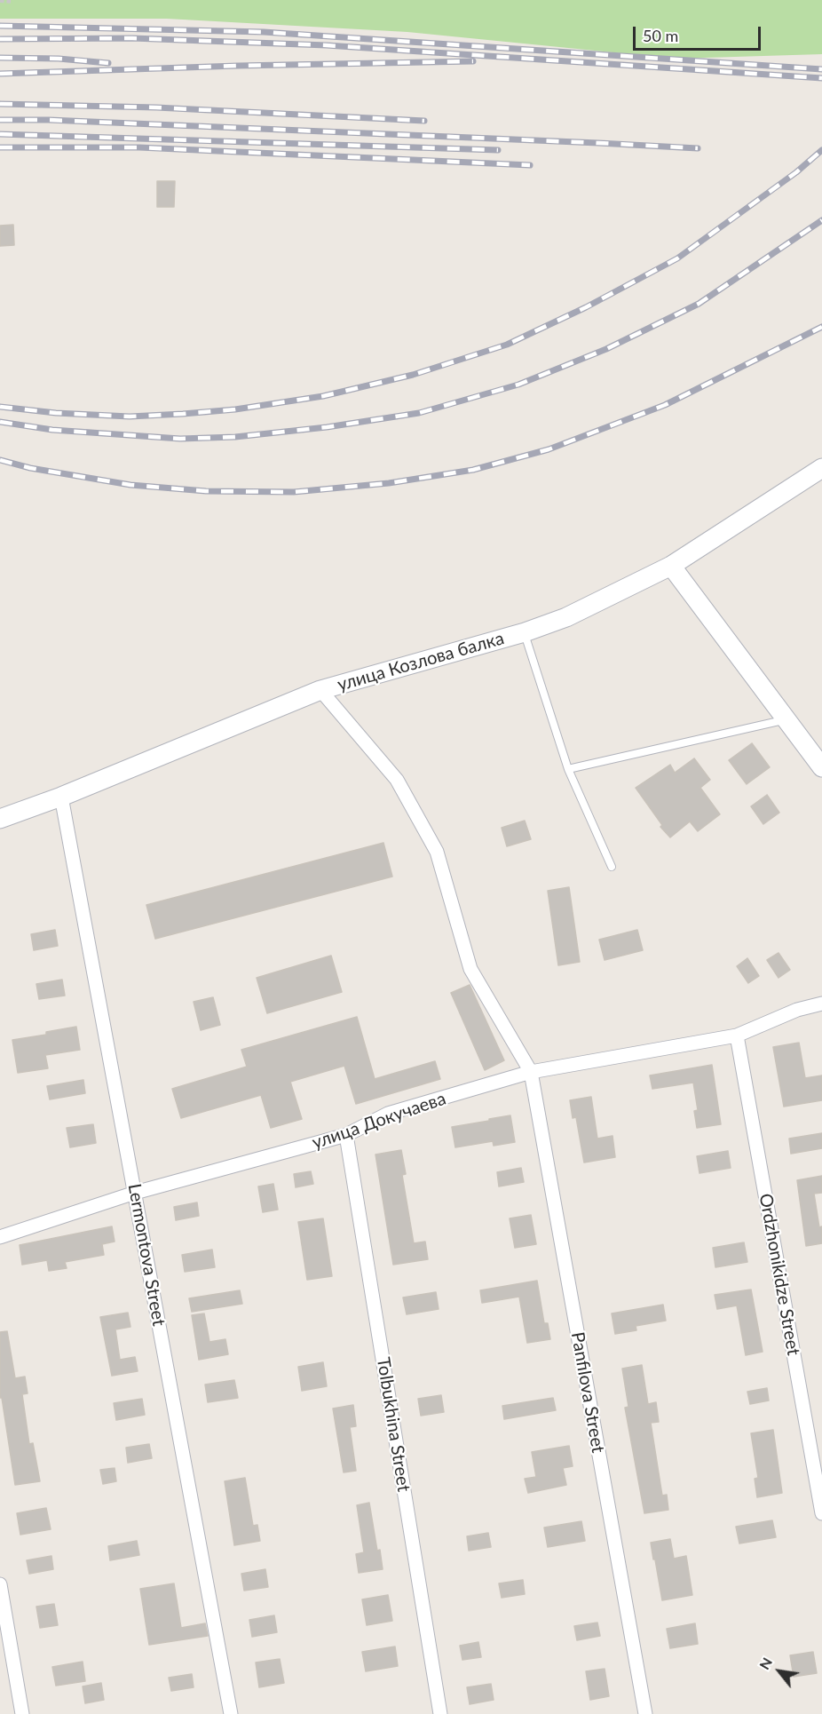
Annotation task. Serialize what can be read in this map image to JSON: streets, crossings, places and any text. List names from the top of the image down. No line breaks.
{"streets":{"main road":["улица Козлова балка"],"street":["улица Докучаева","Lermontova Street","Ordzhonikidze Street","Panfilova Street","Tolbukhina Street"]},"crossings":[["улица Козлова балка","Lermontova Street"],["улица Докучаева","Lermontova Street"],["улица Докучаева","Ordzhonikidze Street"],["улица Докучаева","Panfilova Street"],["улица Докучаева","Tolbukhina Street"]],"scale_bar":"50 m","north":"top left"}
